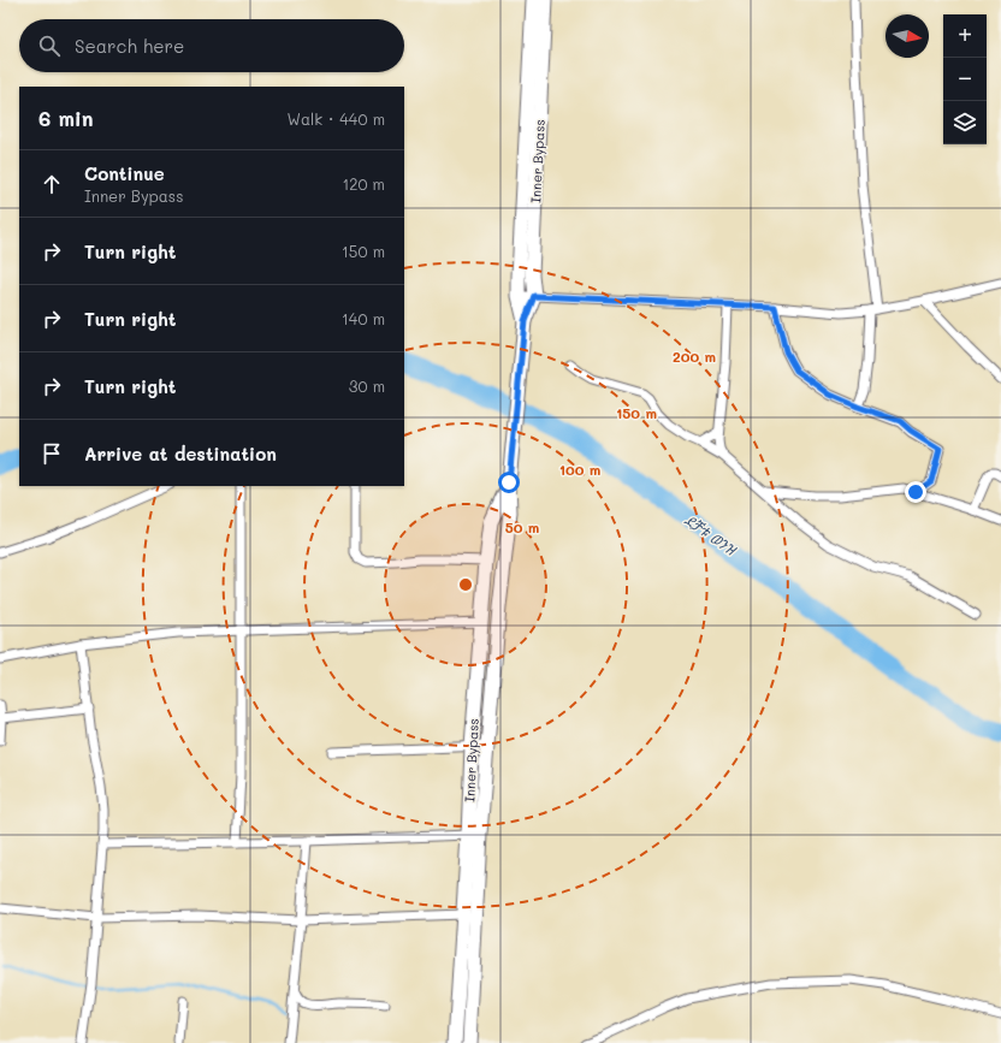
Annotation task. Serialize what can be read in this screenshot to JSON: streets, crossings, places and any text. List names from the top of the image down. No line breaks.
{"streets":{"main road":["Inner Bypass"]},"water":["ደቻቱ ወንዝ"],"north":"right","page":{"map_buttons":["+","−"],"search":"Search here","heading":["6 min","Walk · 440 m"],"list":[["Continue","Inner Bypass","120 m"],["Turn right","150 m"],["Turn right","140 m"],["Turn right","30 m"],"Arrive at destination"]},"rings":["200 m","150 m","100 m","50 m"]}
